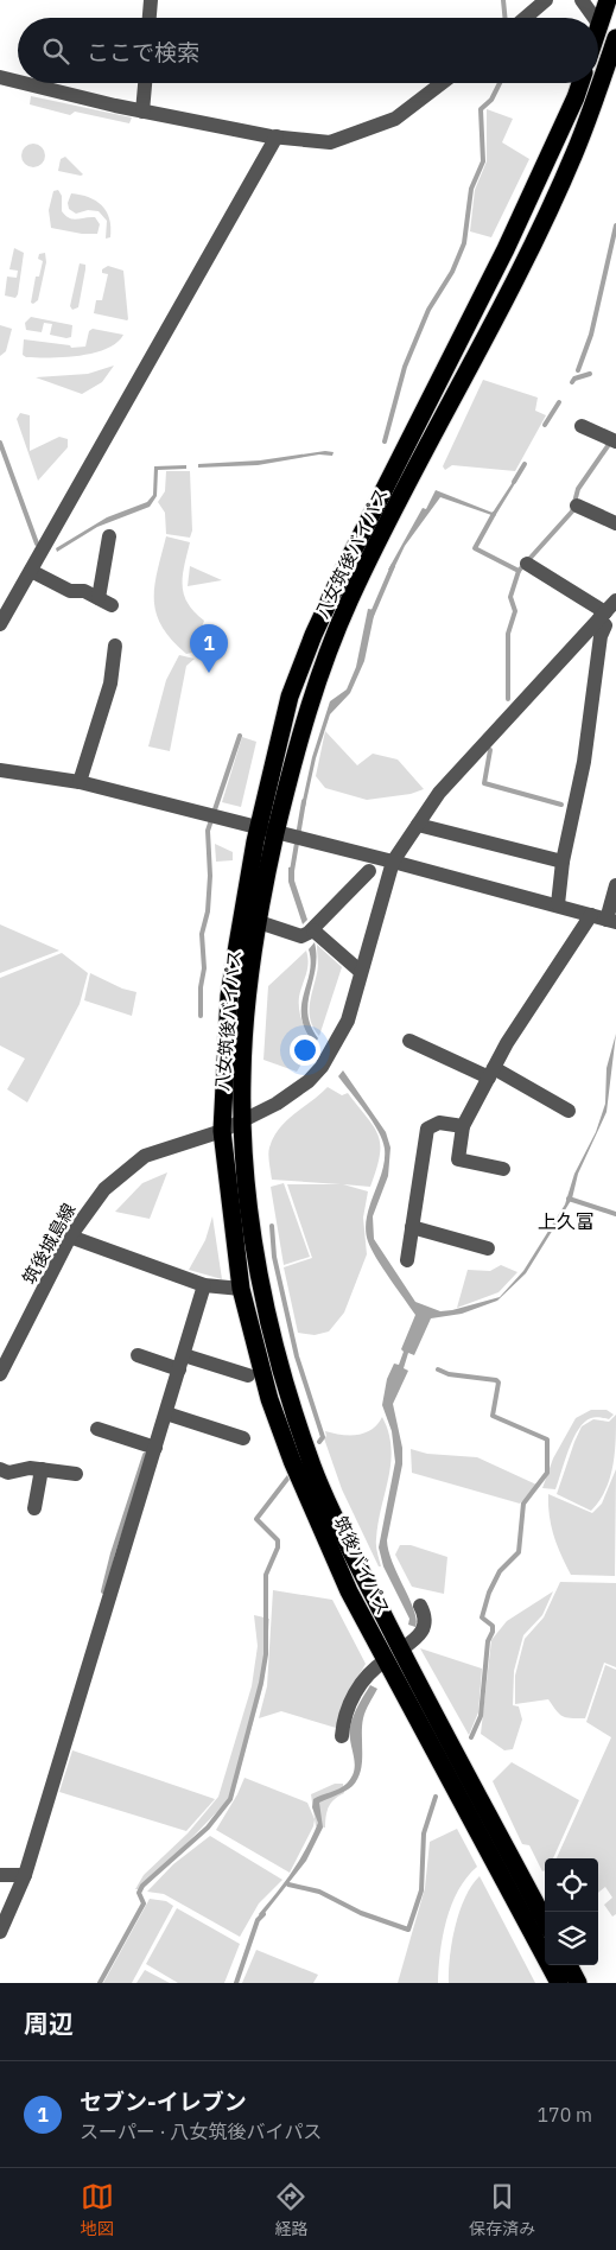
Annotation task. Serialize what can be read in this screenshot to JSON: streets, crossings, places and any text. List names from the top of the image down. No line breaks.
{"streets":{"highway":["八女筑後バイパス","筑後バイパス"],"street":["筑後城島線"]},"crossings":[["八女筑後バイパス","筑後城島線"],["八女筑後バイパス","筑後バイパス"],["筑後城島線","筑後バイパス"]],"districts":["上久富"],"page":{"search":"ここで検索","pins":"1","heading":"周辺","list":[{"mark":"1","name":"セブン-イレブン","note":"スーパー · 八女筑後バイパス","value":"170 m"}],"nav":["地図","経路","保存済み"]}}
